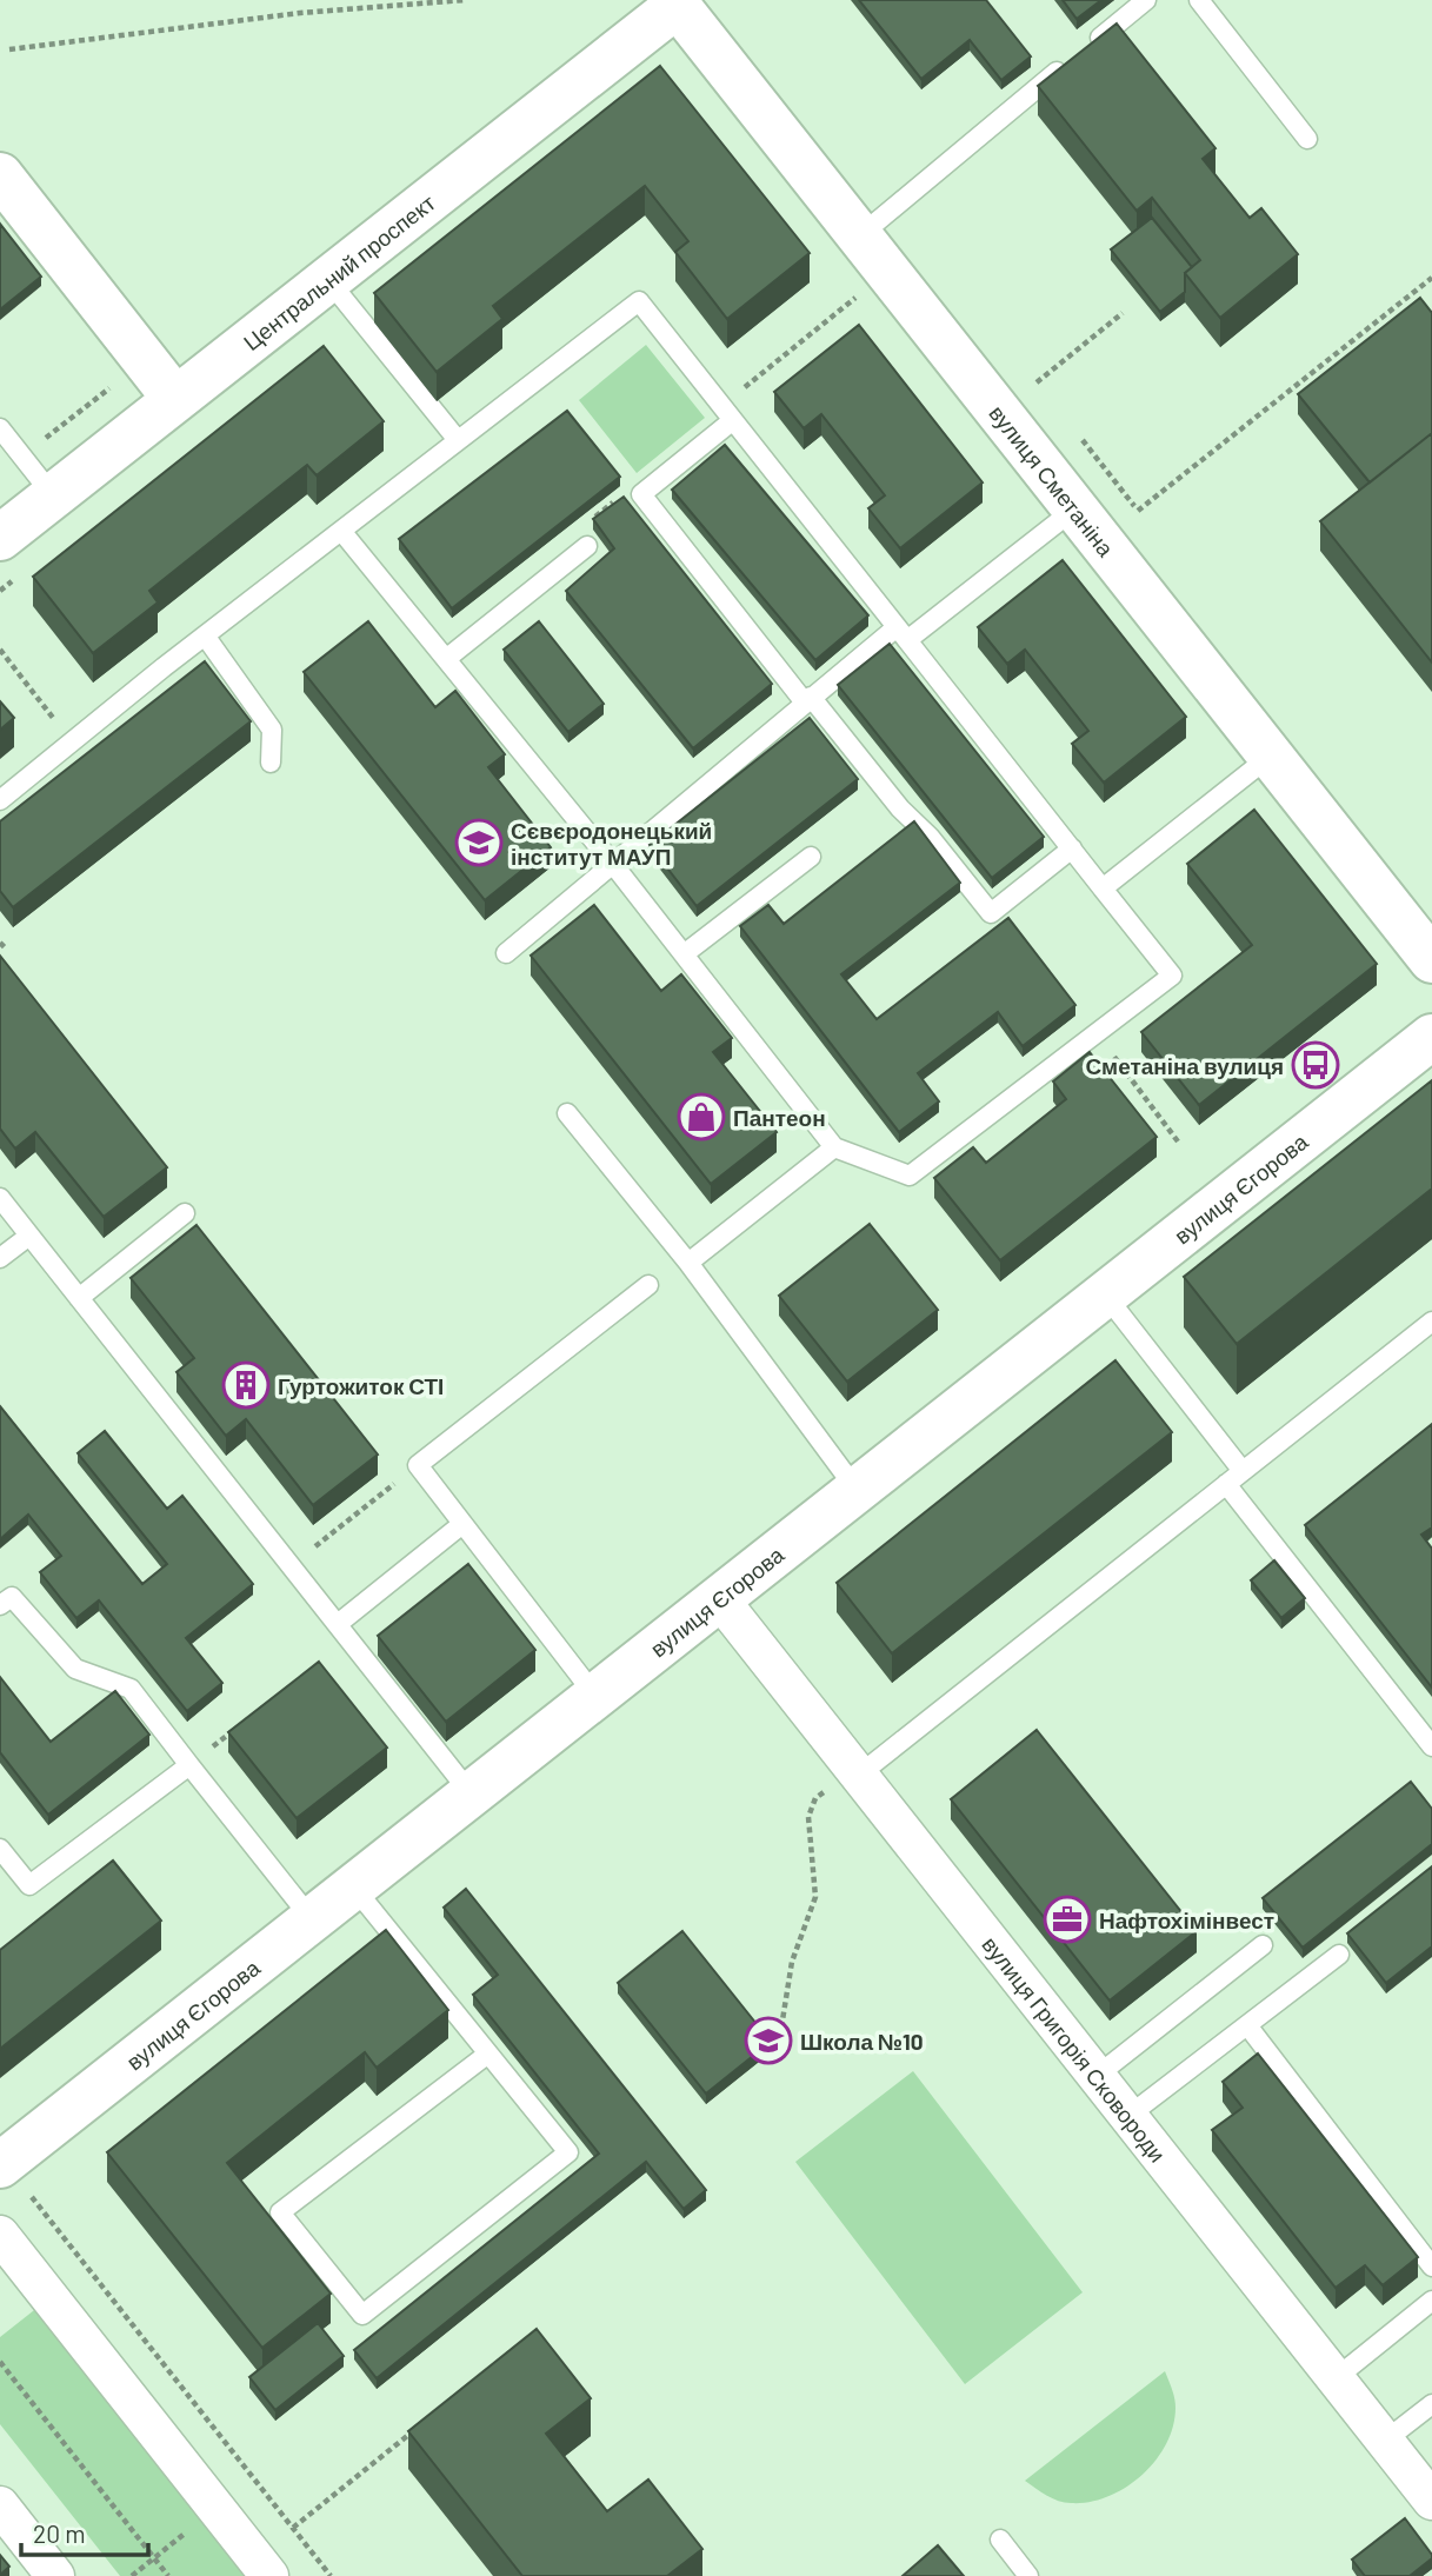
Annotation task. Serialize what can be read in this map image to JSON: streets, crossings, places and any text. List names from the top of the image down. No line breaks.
{"streets":{"street":["Центральний проспект","вулиця Сметаніна","вулиця Єгорова","вулиця Григорія Сковороди"]},"crossings":[["Центральний проспект","вулиця Сметаніна"],["вулиця Єгорова","вулиця Григорія Сковороди"]],"places":{"school or university":["Сєвєродонецький інститут МАУП","Школа №10"],"bus stop":["Сметаніна вулиця"],"shop":["Пантеон"],"building":["Гуртожиток СТІ"],"office":["Нафтохімінвест"]},"scale_bar":"20 m"}
